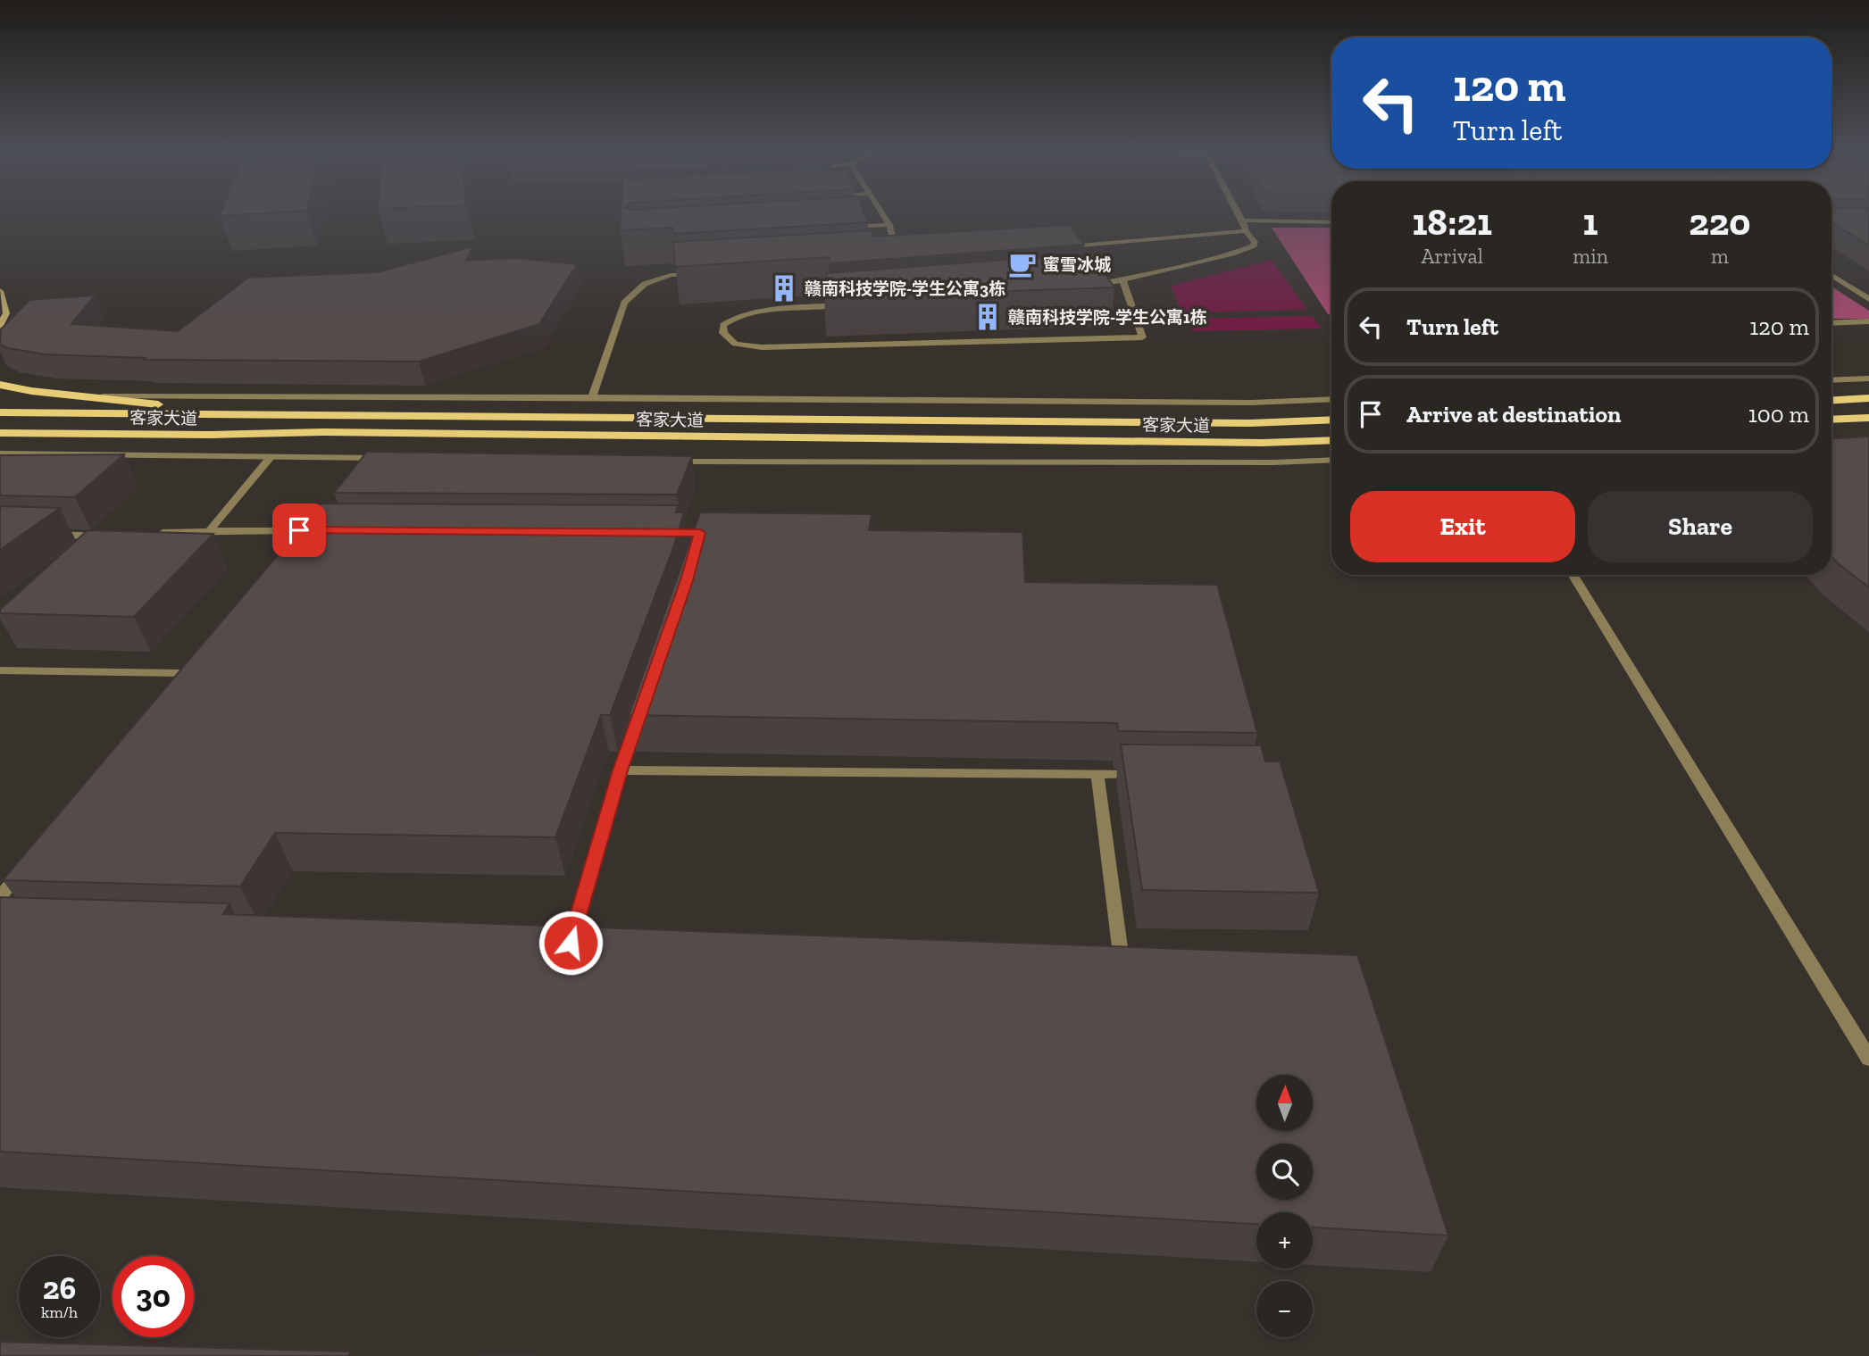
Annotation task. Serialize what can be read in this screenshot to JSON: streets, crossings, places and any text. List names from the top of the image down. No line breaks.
{"streets":{"main road":["客家大道"]},"places":{"cafe":["蜜雪冰城"],"building":["赣南科技学院-学生公寓3栋","赣南科技学院-学生公寓1栋"]},"north":"top","page":{"turn":["120 m","Turn left"],"eta":["18:21","Arrival","1","min","220","m"],"list":[{"name":"Turn left","value":"120 m"},{"name":"Arrive at destination","value":"100 m"}],"buttons":["Exit","Share"],"map_buttons":["+","−"],"speed":"26 km/h","limit":"30"}}
